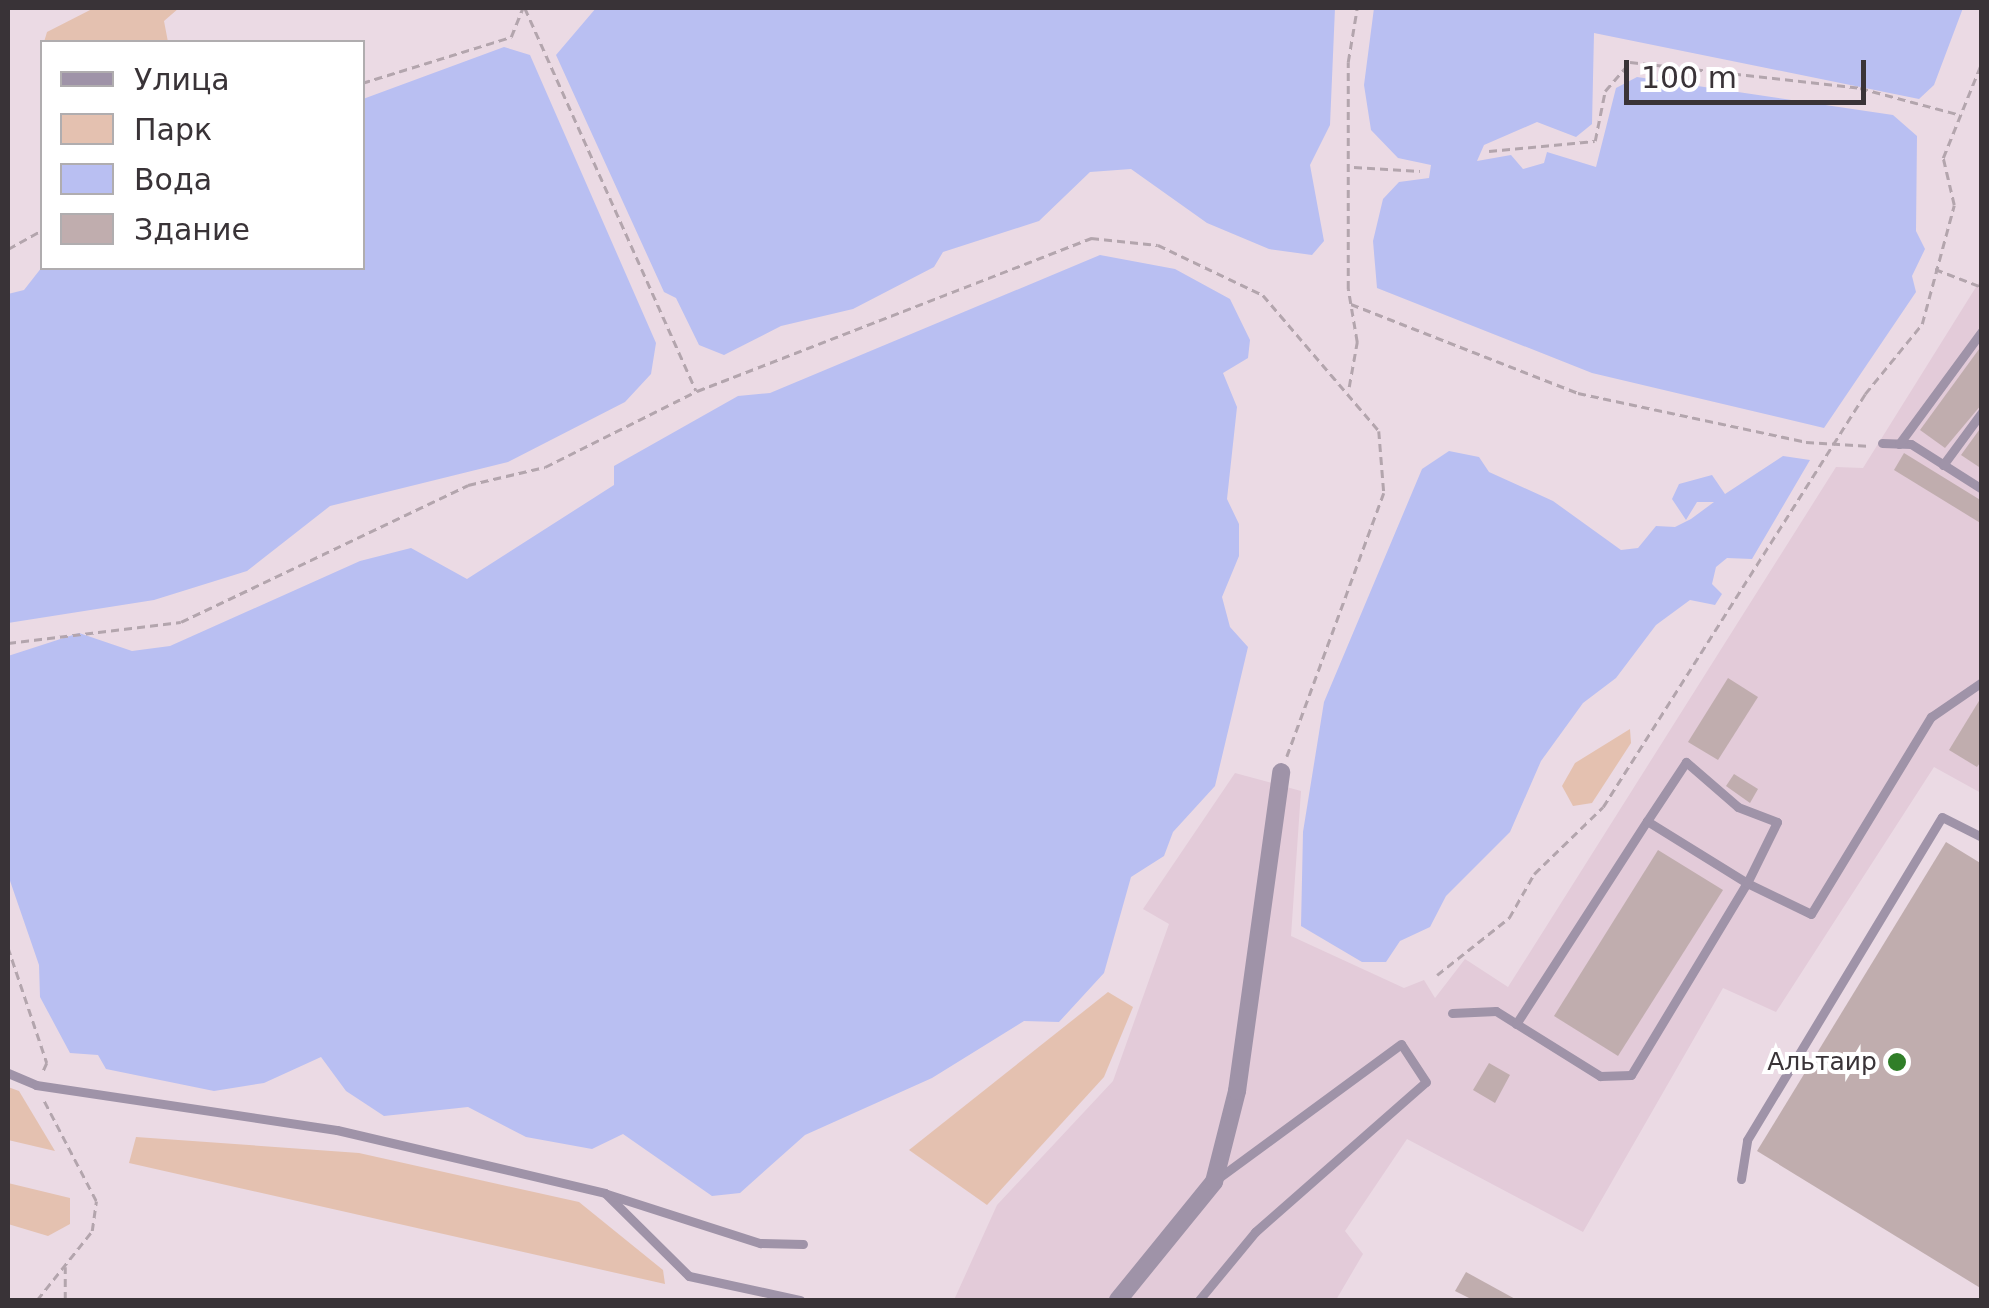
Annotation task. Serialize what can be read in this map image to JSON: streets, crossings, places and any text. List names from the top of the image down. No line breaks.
{"places":["Альтаир"],"legend":["Улица","Парк","Вода","Здание"],"scale_bar":"100 m"}
